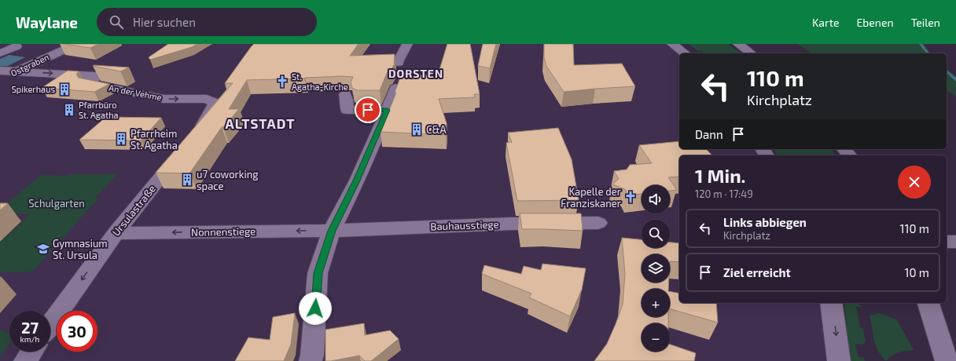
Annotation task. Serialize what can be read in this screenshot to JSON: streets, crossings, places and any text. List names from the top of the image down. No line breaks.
{"streets":{"street":["Ostgraben","An der Vehme","Ursulastraße","Bauhausstiege","Nonnenstiege"]},"crossings":[["Ostgraben","An der Vehme"],["An der Vehme","Ursulastraße"],["Ursulastraße","Nonnenstiege"],["Bauhausstiege","Nonnenstiege"]],"one_way":["An der Vehme","Ursulastraße","Nonnenstiege"],"districts":["DORSTEN","ALTSTADT"],"parks":["Schulgarten"],"places":{"church":["St. Agatha-Kirche","Kapelle der Franziskaner"],"building":["Spikerhaus","Pfarrbüro St. Agatha","C&A","Pfarrheim St. Agatha","u7 coworking space"],"school or university":["Gymnasium St. Ursula"]},"page":{"header":"Waylane","search":"Hier suchen","nav":["Karte","Ebenen","Teilen"],"turn":["110 m","Kirchplatz"],"then":"Dann","heading":["1 Min.","120 m · 17:49"],"map_buttons":["+","−"],"list":[{"name":"Links abbiegen","note":"Kirchplatz","value":"110 m"},{"name":"Ziel erreicht","value":"10 m"}],"speed":"27 km/h","limit":"30"}}
